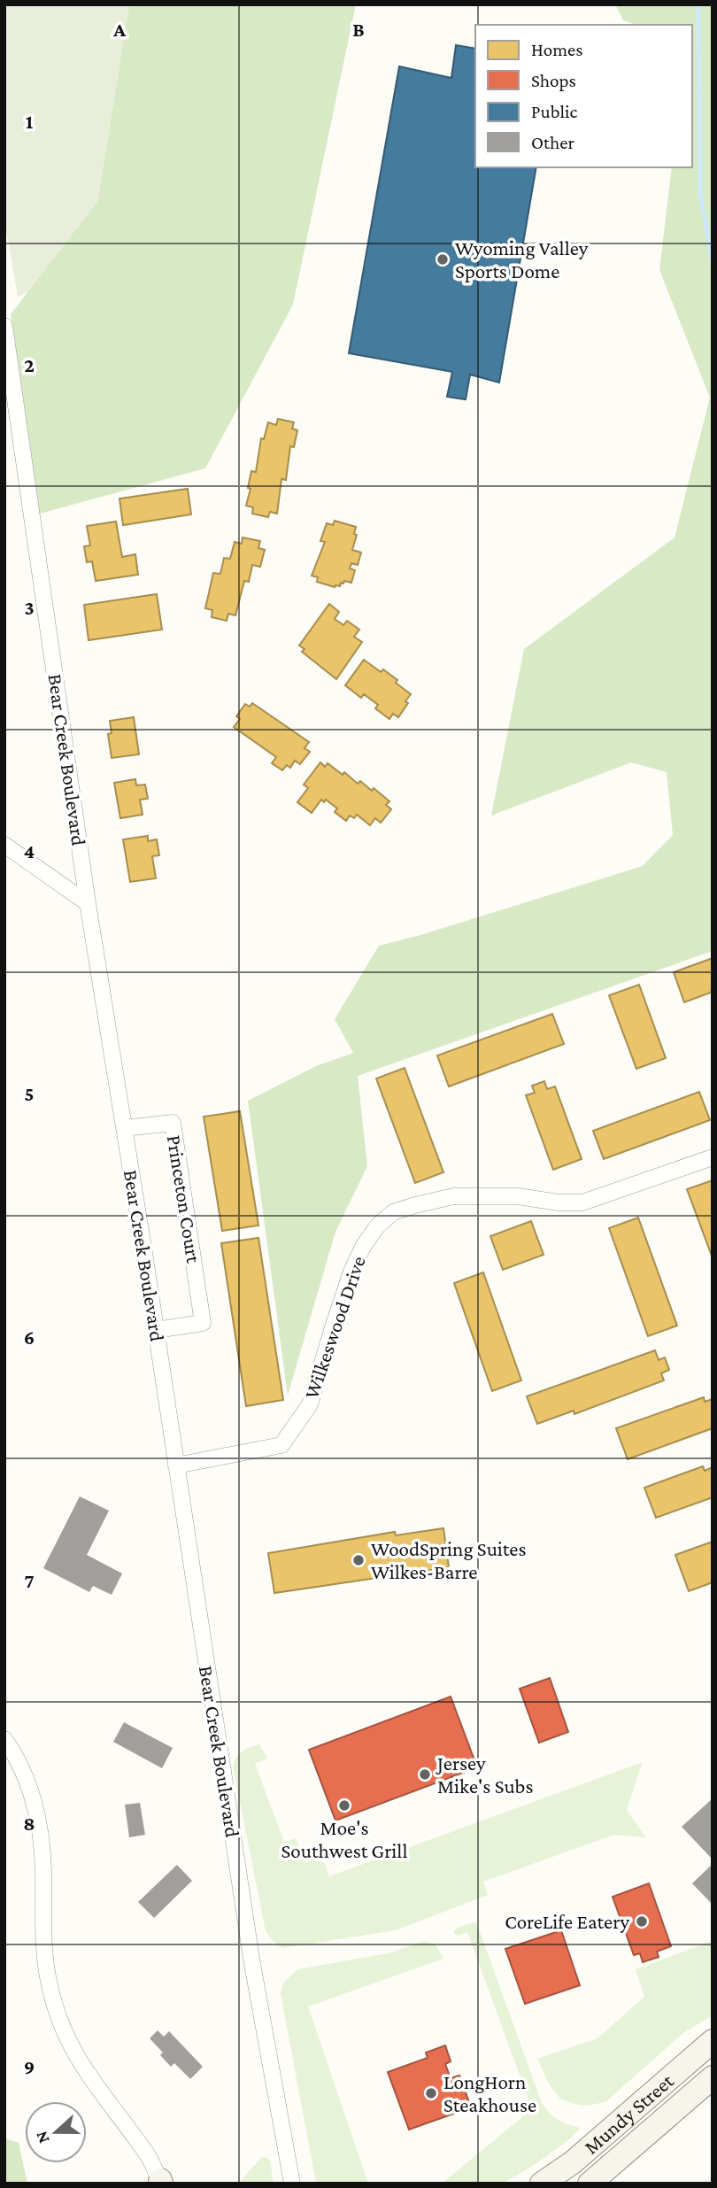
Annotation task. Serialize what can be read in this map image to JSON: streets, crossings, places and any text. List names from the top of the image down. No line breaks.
{"streets":{"main road":["Mundy Street"],"street":["Bear Creek Boulevard","Princeton Court","Wilkeswood Drive"]},"crossings":[["Bear Creek Boulevard","Princeton Court"],["Bear Creek Boulevard","Wilkeswood Drive"]],"places":["Wyoming Valley Sports Dome","WoodSpring Suites Wilkes-Barre","Jersey Mike's Subs","Moe's Southwest Grill","CoreLife Eatery","LongHorn Steakhouse"],"legend":["Homes","Shops","Public","Other"],"north":"left","grid":{"columns":["A","B"],"rows":["1","2","3","4","5","6","7","8","9"]}}
